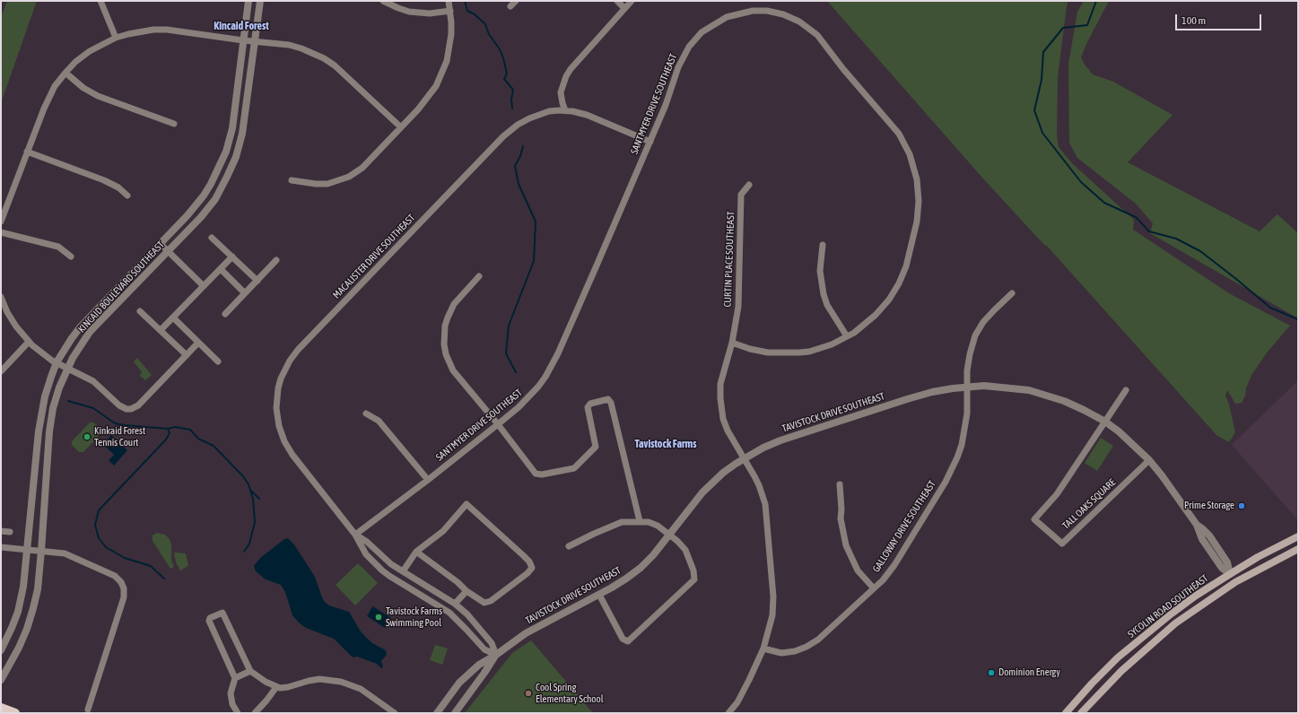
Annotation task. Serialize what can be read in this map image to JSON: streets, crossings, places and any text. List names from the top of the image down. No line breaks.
{"streets":{"main road":["SYCOLIN ROAD SOUTHEAST"],"street":["SANTMYER DRIVE SOUTHEAST","MACALISTER DRIVE SOUTHEAST","CURTIN PLACE SOUTHEAST","KINCAID BOULEVARD SOUTHEAST","TAVISTOCK DRIVE SOUTHEAST","TALL OAKS SQUARE","GALLOWAY DRIVE SOUTHEAST"]},"crossings":[["SANTMYER DRIVE SOUTHEAST","MACALISTER DRIVE SOUTHEAST"],["SANTMYER DRIVE SOUTHEAST","CURTIN PLACE SOUTHEAST"],["MACALISTER DRIVE SOUTHEAST","TAVISTOCK DRIVE SOUTHEAST"],["CURTIN PLACE SOUTHEAST","TAVISTOCK DRIVE SOUTHEAST"],["CURTIN PLACE SOUTHEAST","GALLOWAY DRIVE SOUTHEAST"],["TAVISTOCK DRIVE SOUTHEAST","TALL OAKS SQUARE"],["TAVISTOCK DRIVE SOUTHEAST","GALLOWAY DRIVE SOUTHEAST"],["TAVISTOCK DRIVE SOUTHEAST","SYCOLIN ROAD SOUTHEAST"]],"districts":["Kincaid Forest","Tavistock Farms"],"places":["Kinkaid Forest Tennis Court","Prime Storage","Tavistock Farms Swimming Pool","Dominion Energy","Cool Spring Elementary School"],"scale_bar":"100 m"}
